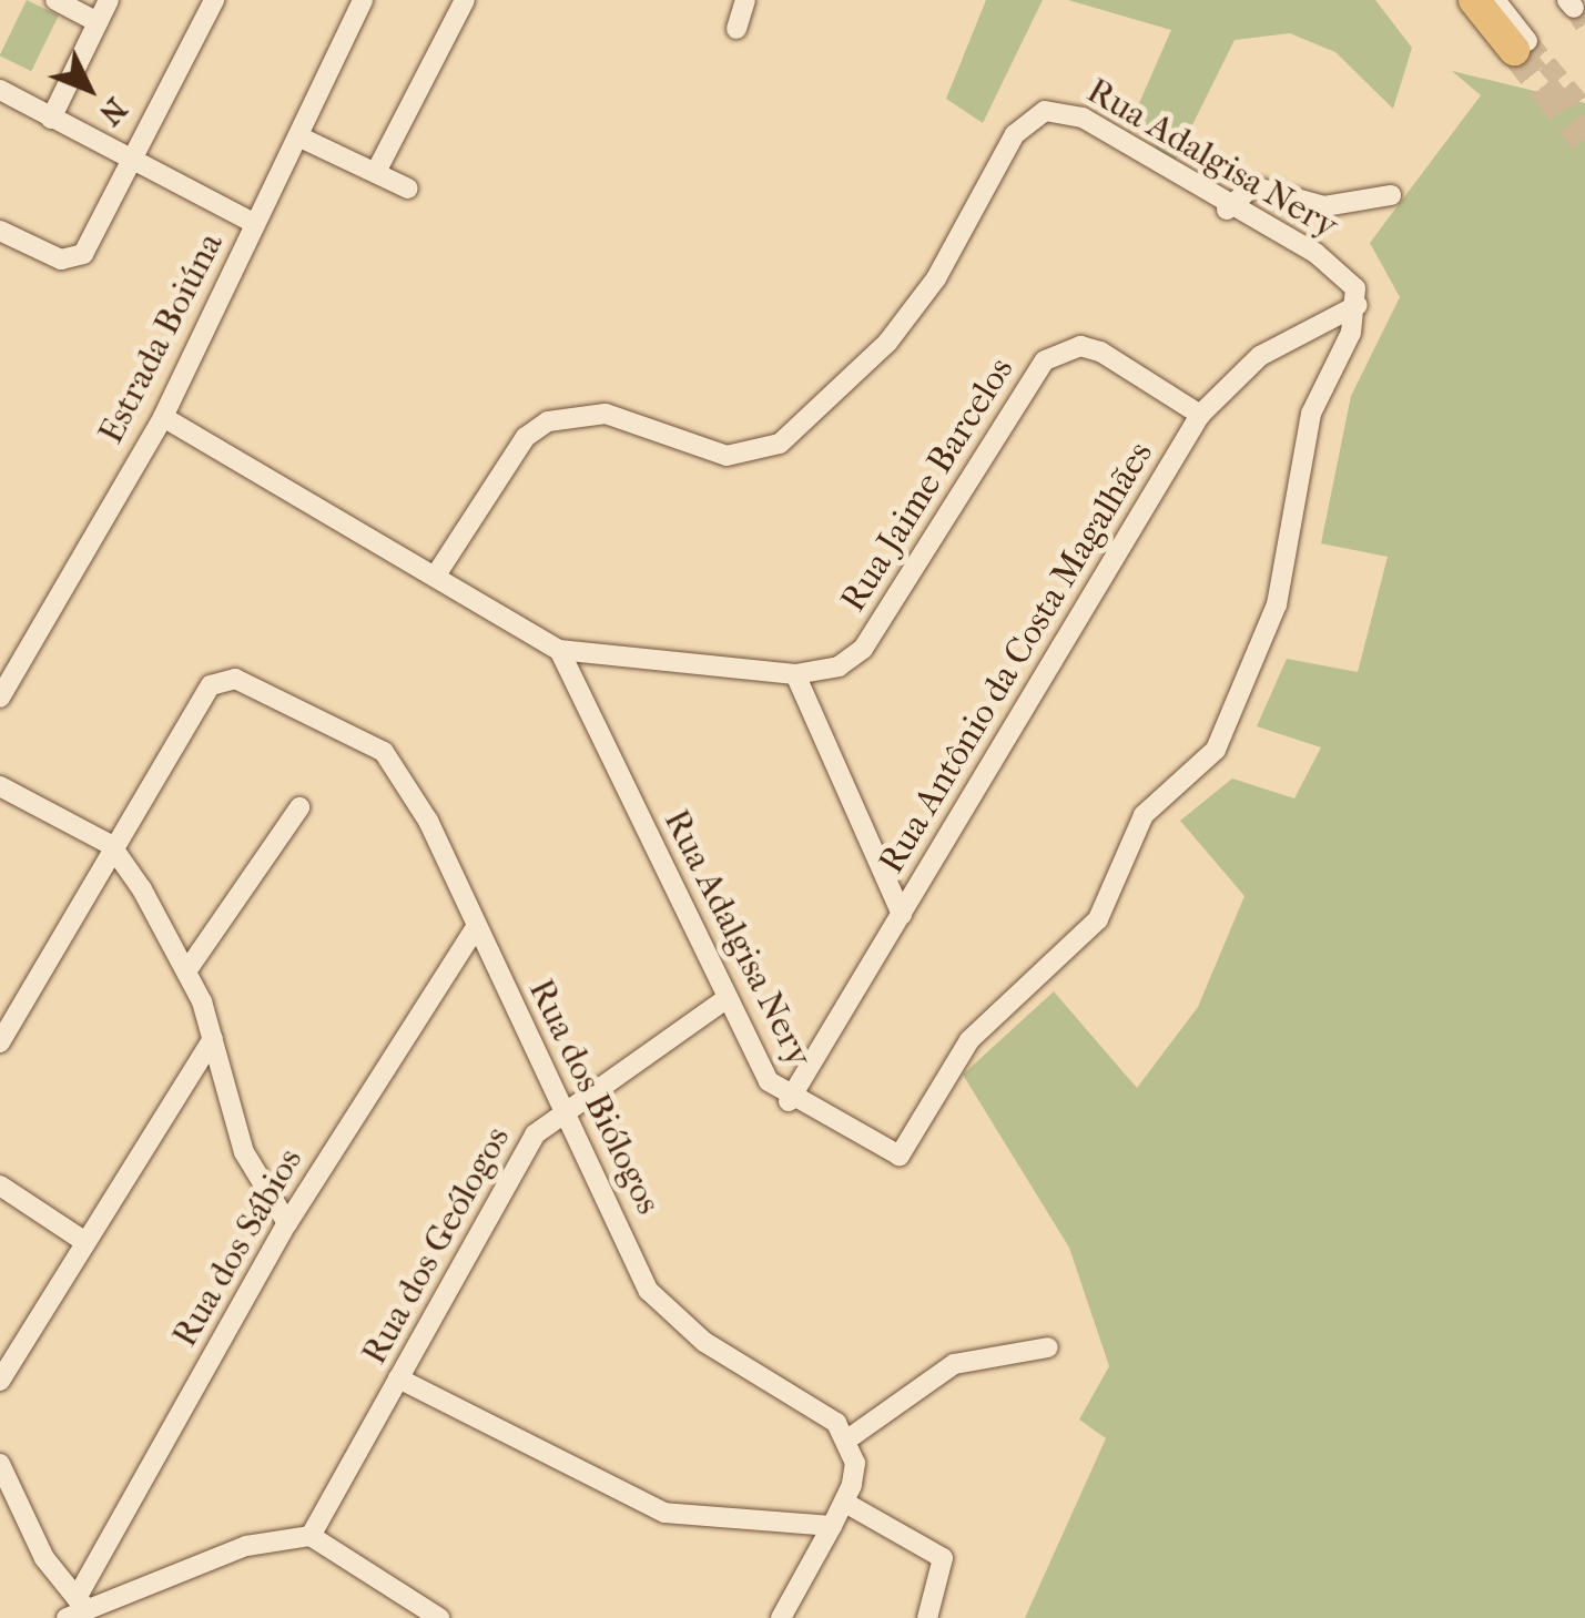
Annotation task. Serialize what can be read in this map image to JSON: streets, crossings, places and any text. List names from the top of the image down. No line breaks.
{"streets":{"street":["Rua Adalgisa Nery","Estrada Boiúna","Rua Jaime Barcelos","Rua Antônio da Costa Magalhães","Rua dos Biólogos","Rua dos Geólogos","Rua dos Sábios"]},"crossings":[["Rua Adalgisa Nery","Rua Jaime Barcelos"],["Rua Adalgisa Nery","Rua Antônio da Costa Magalhães"],["Rua Adalgisa Nery","Rua dos Geólogos"],["Estrada Boiúna","Rua Jaime Barcelos"],["Rua Jaime Barcelos","Rua Antônio da Costa Magalhães"],["Rua dos Biólogos","Rua dos Geólogos"],["Rua dos Biólogos","Rua dos Sábios"]],"north":"bottom right"}
